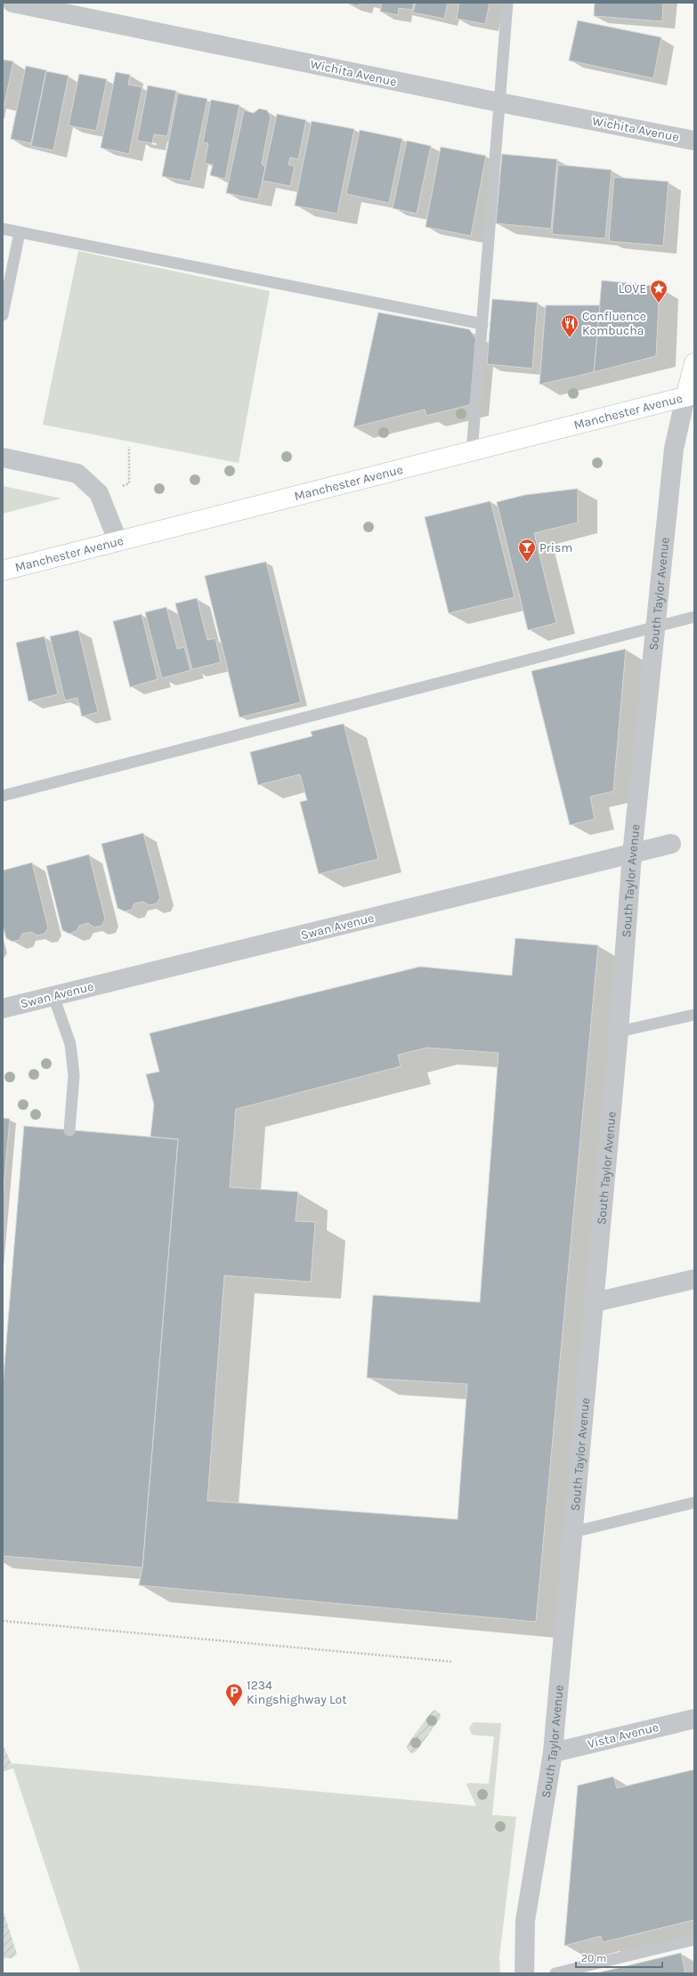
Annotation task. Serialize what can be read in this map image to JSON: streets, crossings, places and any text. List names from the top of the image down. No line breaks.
{"streets":{"main road":["Manchester Avenue","South Taylor Avenue"],"street":["Wichita Avenue","Swan Avenue","Vista Avenue"]},"crossings":[["Manchester Avenue","South Taylor Avenue"],["South Taylor Avenue","Swan Avenue"],["South Taylor Avenue","Vista Avenue"]],"places":{"place":["LOVE"],"restaurant":["Confluence Kombucha"],"bar":["Prism"],"parking":["1234 Kingshighway Lot"]},"scale_bar":"20 m"}
